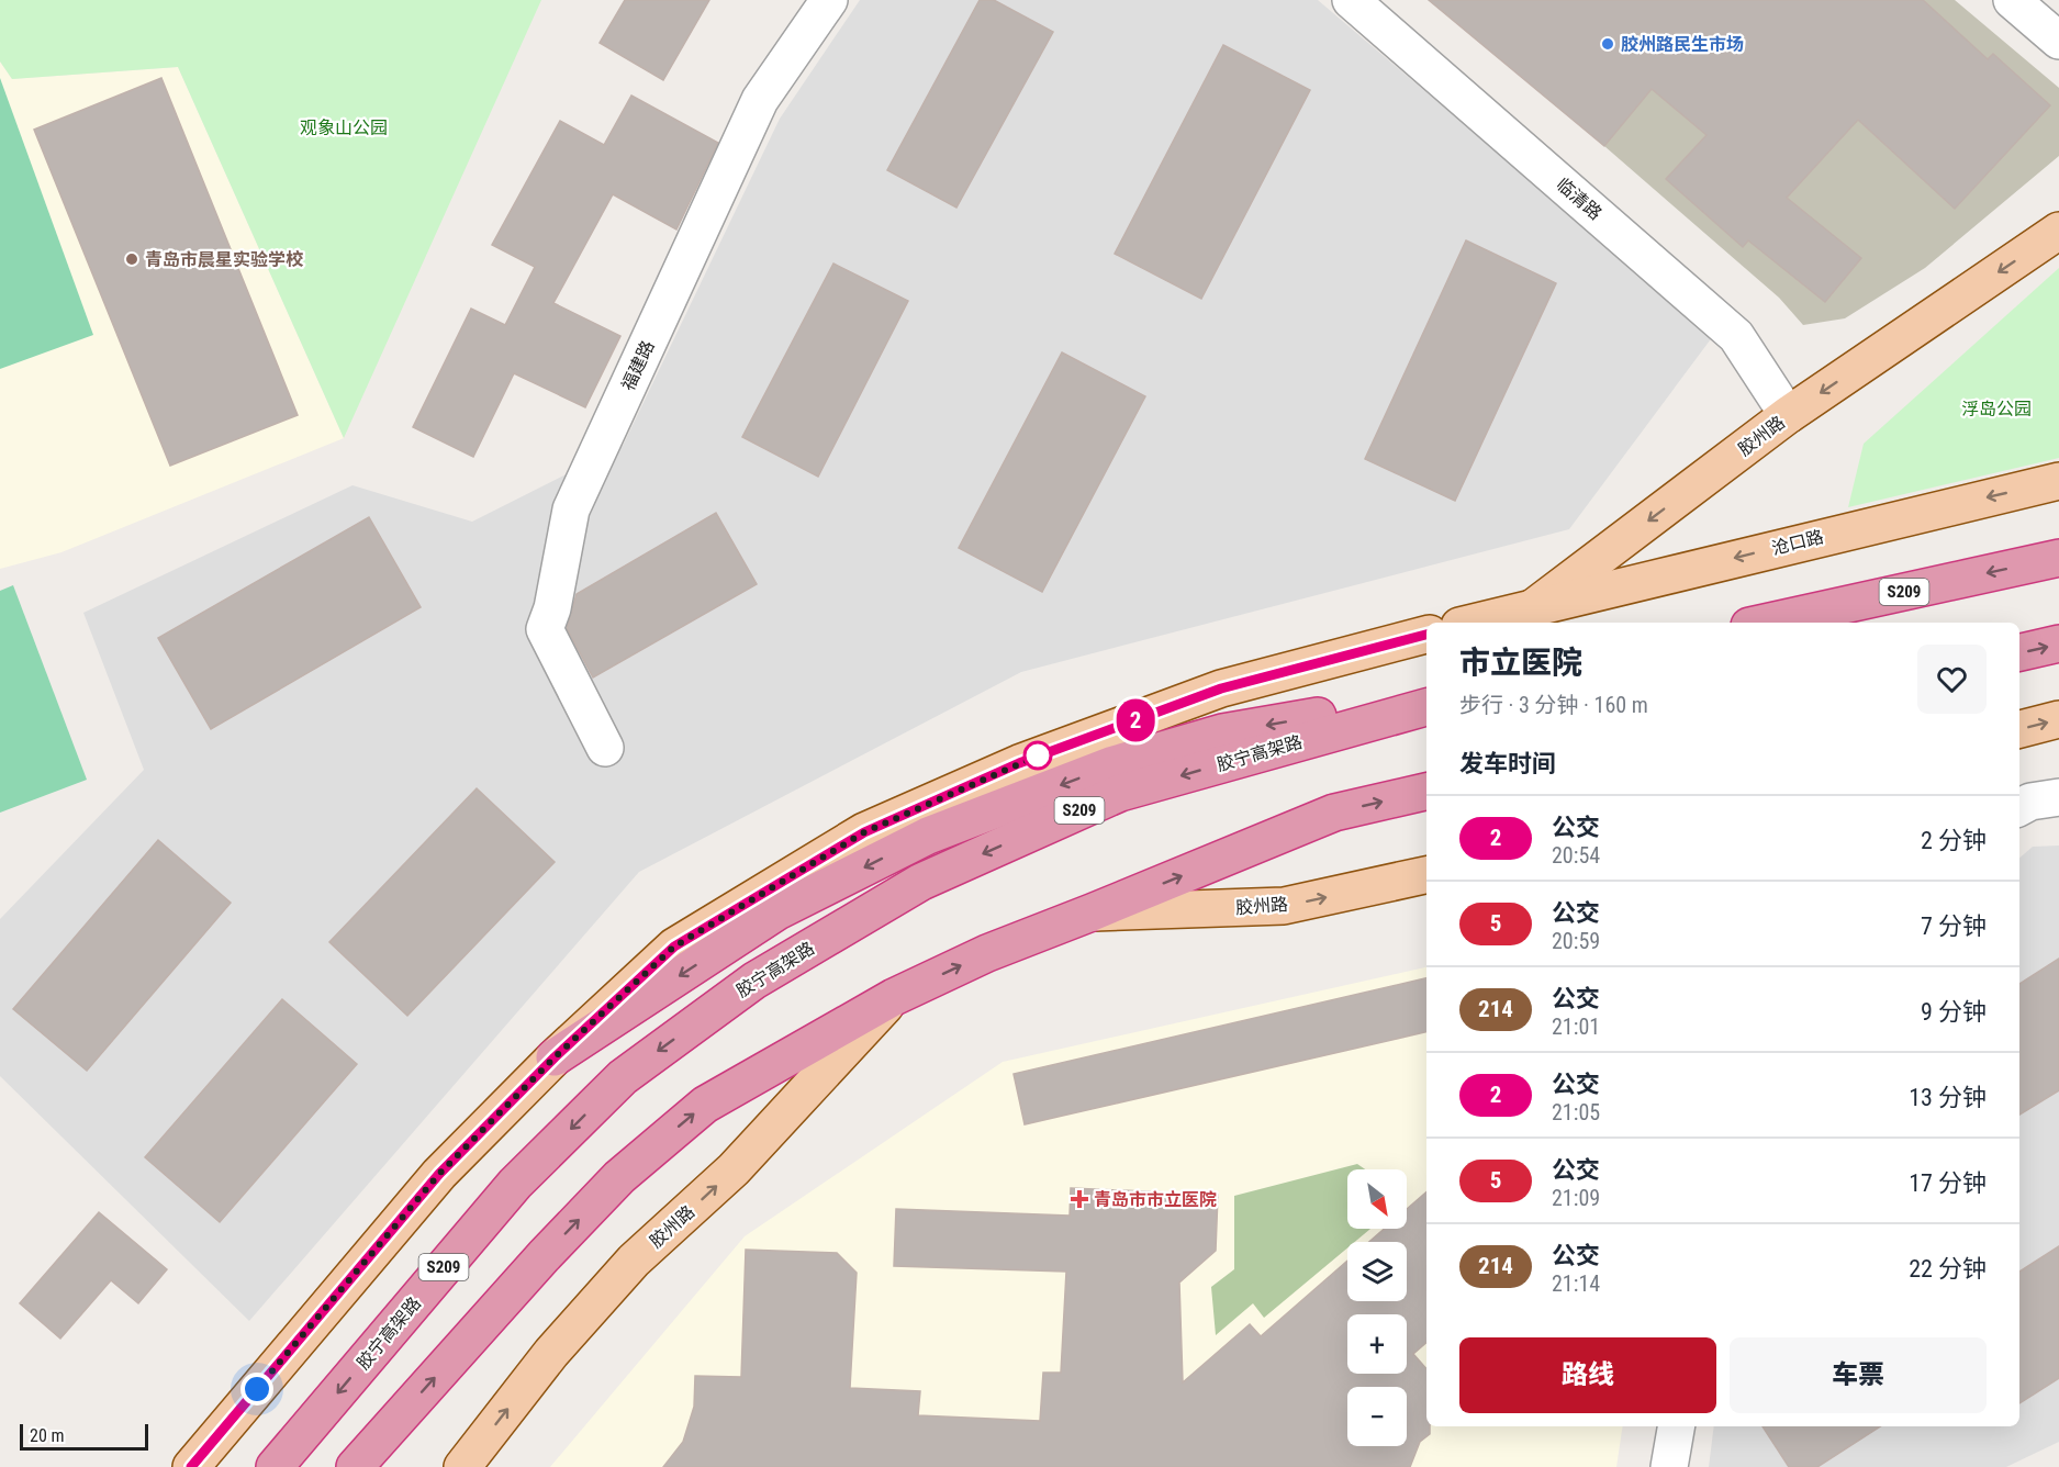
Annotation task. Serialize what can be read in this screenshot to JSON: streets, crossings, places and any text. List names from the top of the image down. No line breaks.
{"streets":{"highway":["S209","胶宁高架路"],"main road":["胶州路","沧口路"],"street":["临清路","福建路"]},"crossings":[["临清路","胶州路"],["胶州路","沧口路"]],"one_way":["沧口路"],"parks":["观象山公园","浮岛公园"],"places":{"other":["胶州路民生市场","青岛市晨星实验学校"],"health":["青岛市市立医院"]},"lines":["bus line 2"],"scale_bar":"20 m","north":"bottom right","page":{"on_map":"2","heading":[["市立医院","步行 · 3 分钟 · 160 m"],"发车时间"],"list":[{"mark":"2","name":"公交","note":"20:54","value":"2 分钟"},{"mark":"5","name":"公交","note":"20:59","value":"7 分钟"},{"mark":"214","name":"公交","note":"21:01","value":"9 分钟"},{"mark":"2","name":"公交","note":"21:05","value":"13 分钟"},{"mark":"5","name":"公交","note":"21:09","value":"17 分钟"},{"mark":"214","name":"公交","note":"21:14","value":"22 分钟"}],"map_buttons":["+","−"],"buttons":["路线","车票"],"scale":"20 m"}}
